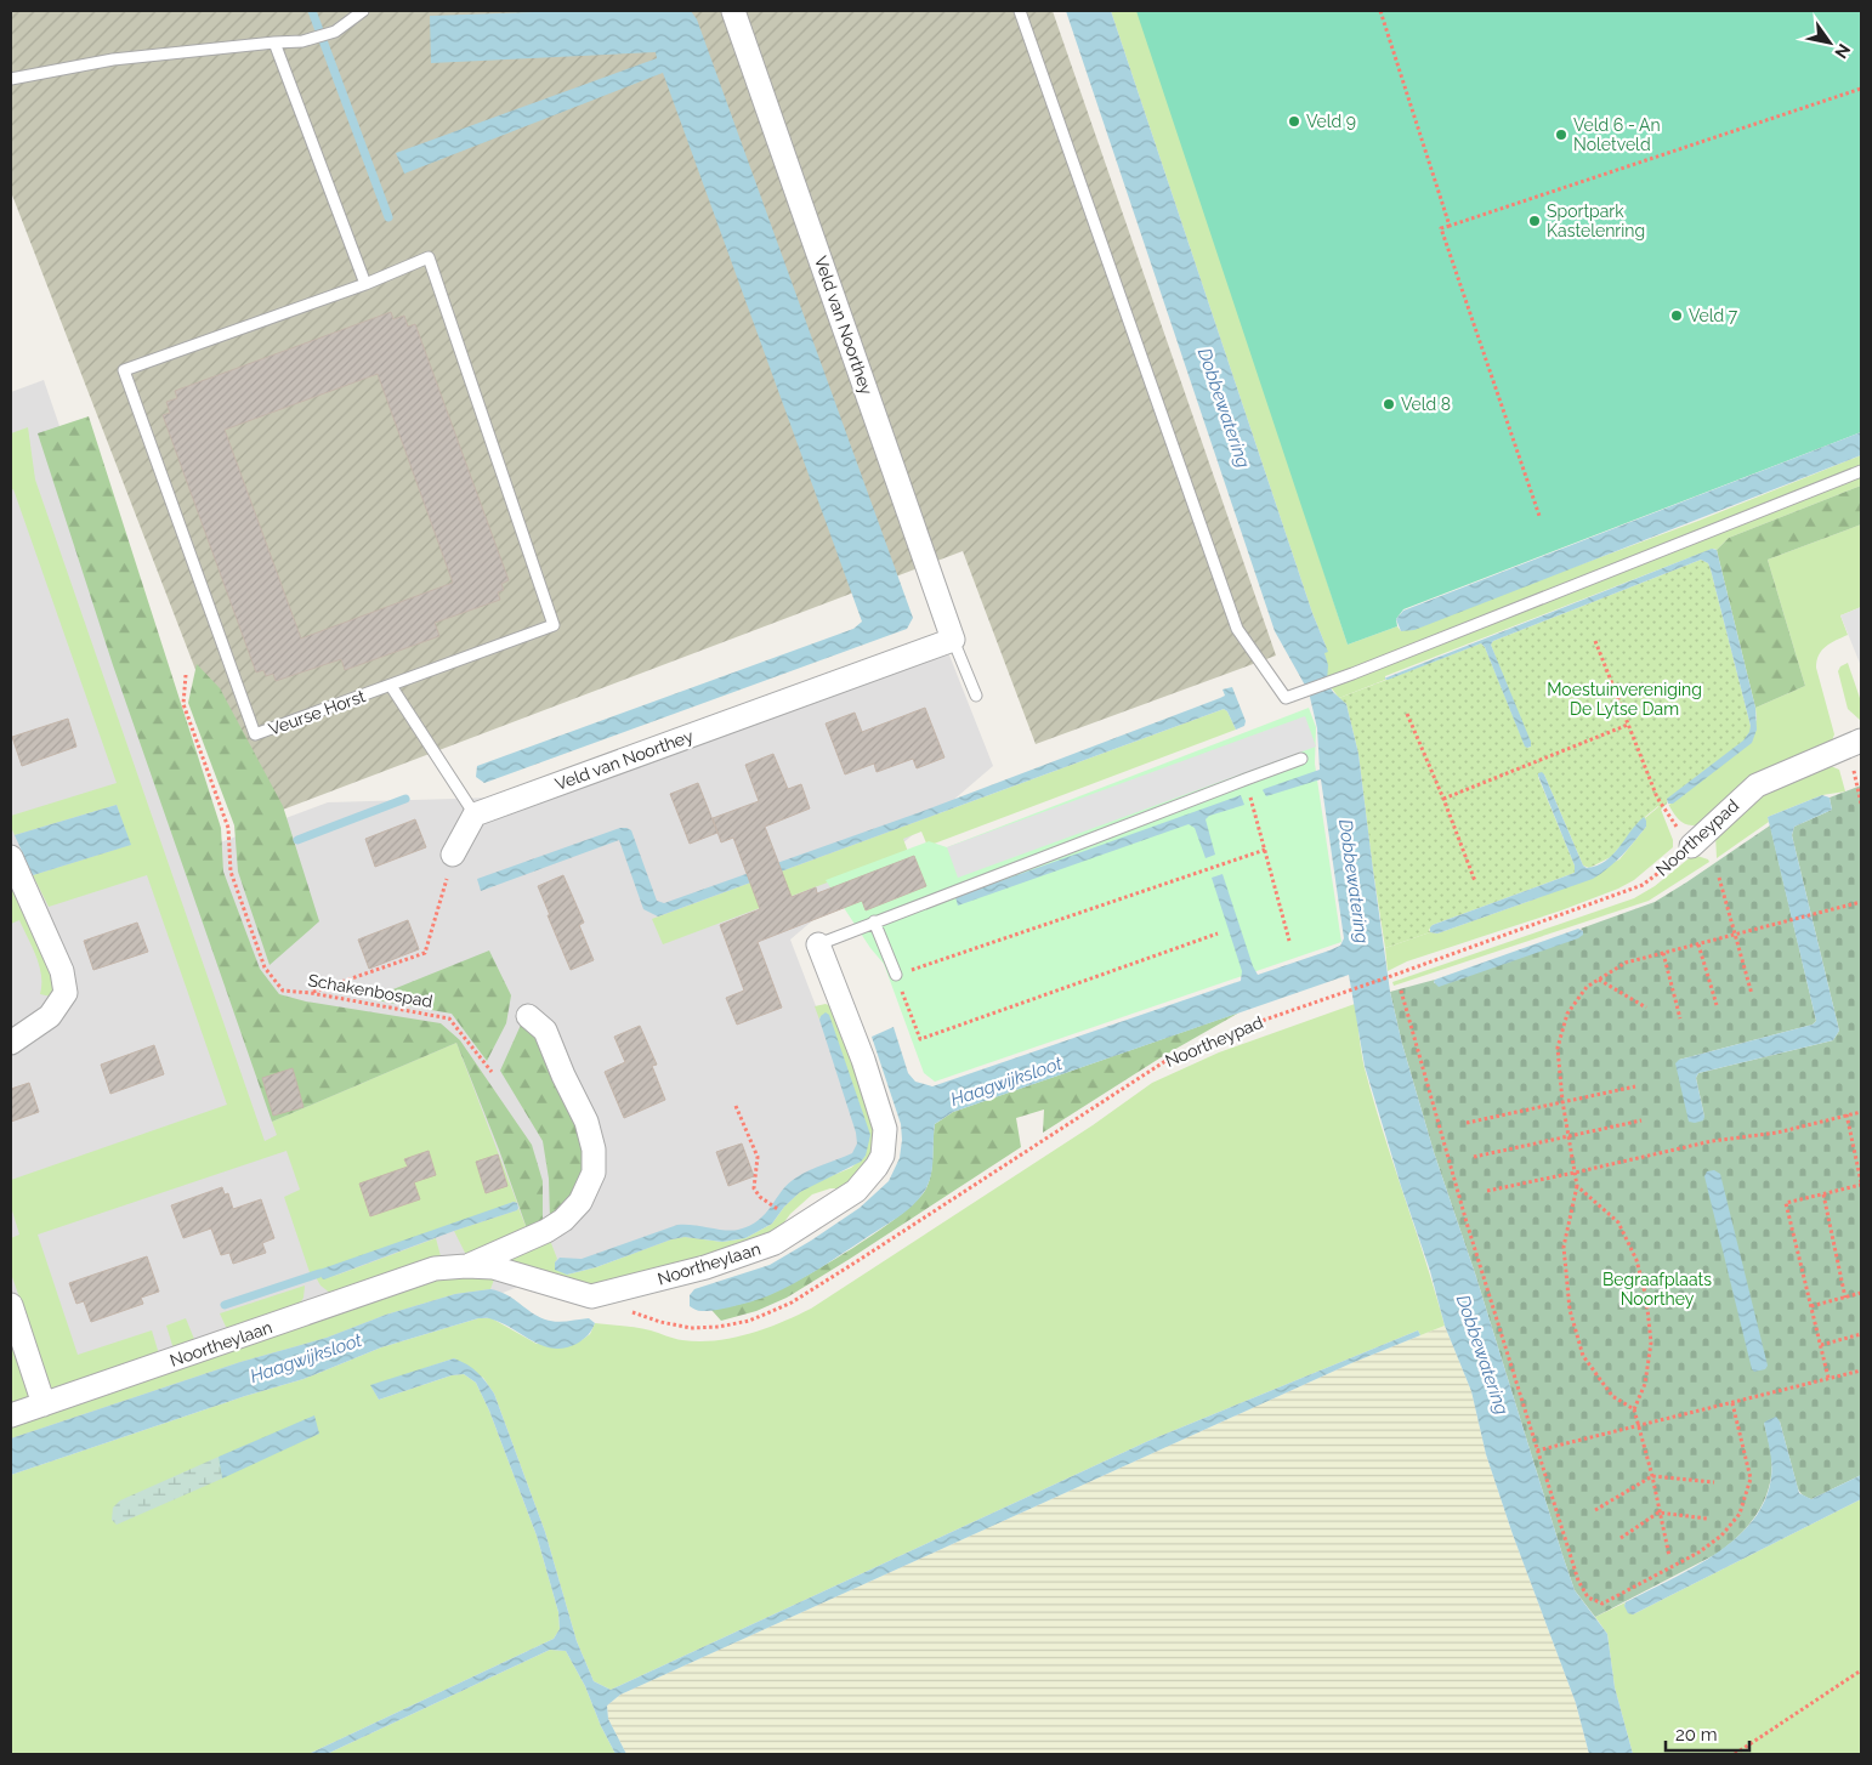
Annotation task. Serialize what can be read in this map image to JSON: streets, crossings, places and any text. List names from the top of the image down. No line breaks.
{"streets":{"street":["Veld van Noorthey","Noortheypad","Noortheylaan"],"lane":["Veurse Horst"],"path":["Schakenbospad"]},"water":["Dobbewatering","Haagwijksloot"],"parks":["Moestuinvereniging De Lytse Dam","Begraafplaats Noorthey"],"places":["Veld 9","Veld 6 - An Noletveld","Sportpark Kastelenring","Veld 7","Veld 8"],"scale_bar":"20 m","north":"bottom right"}
